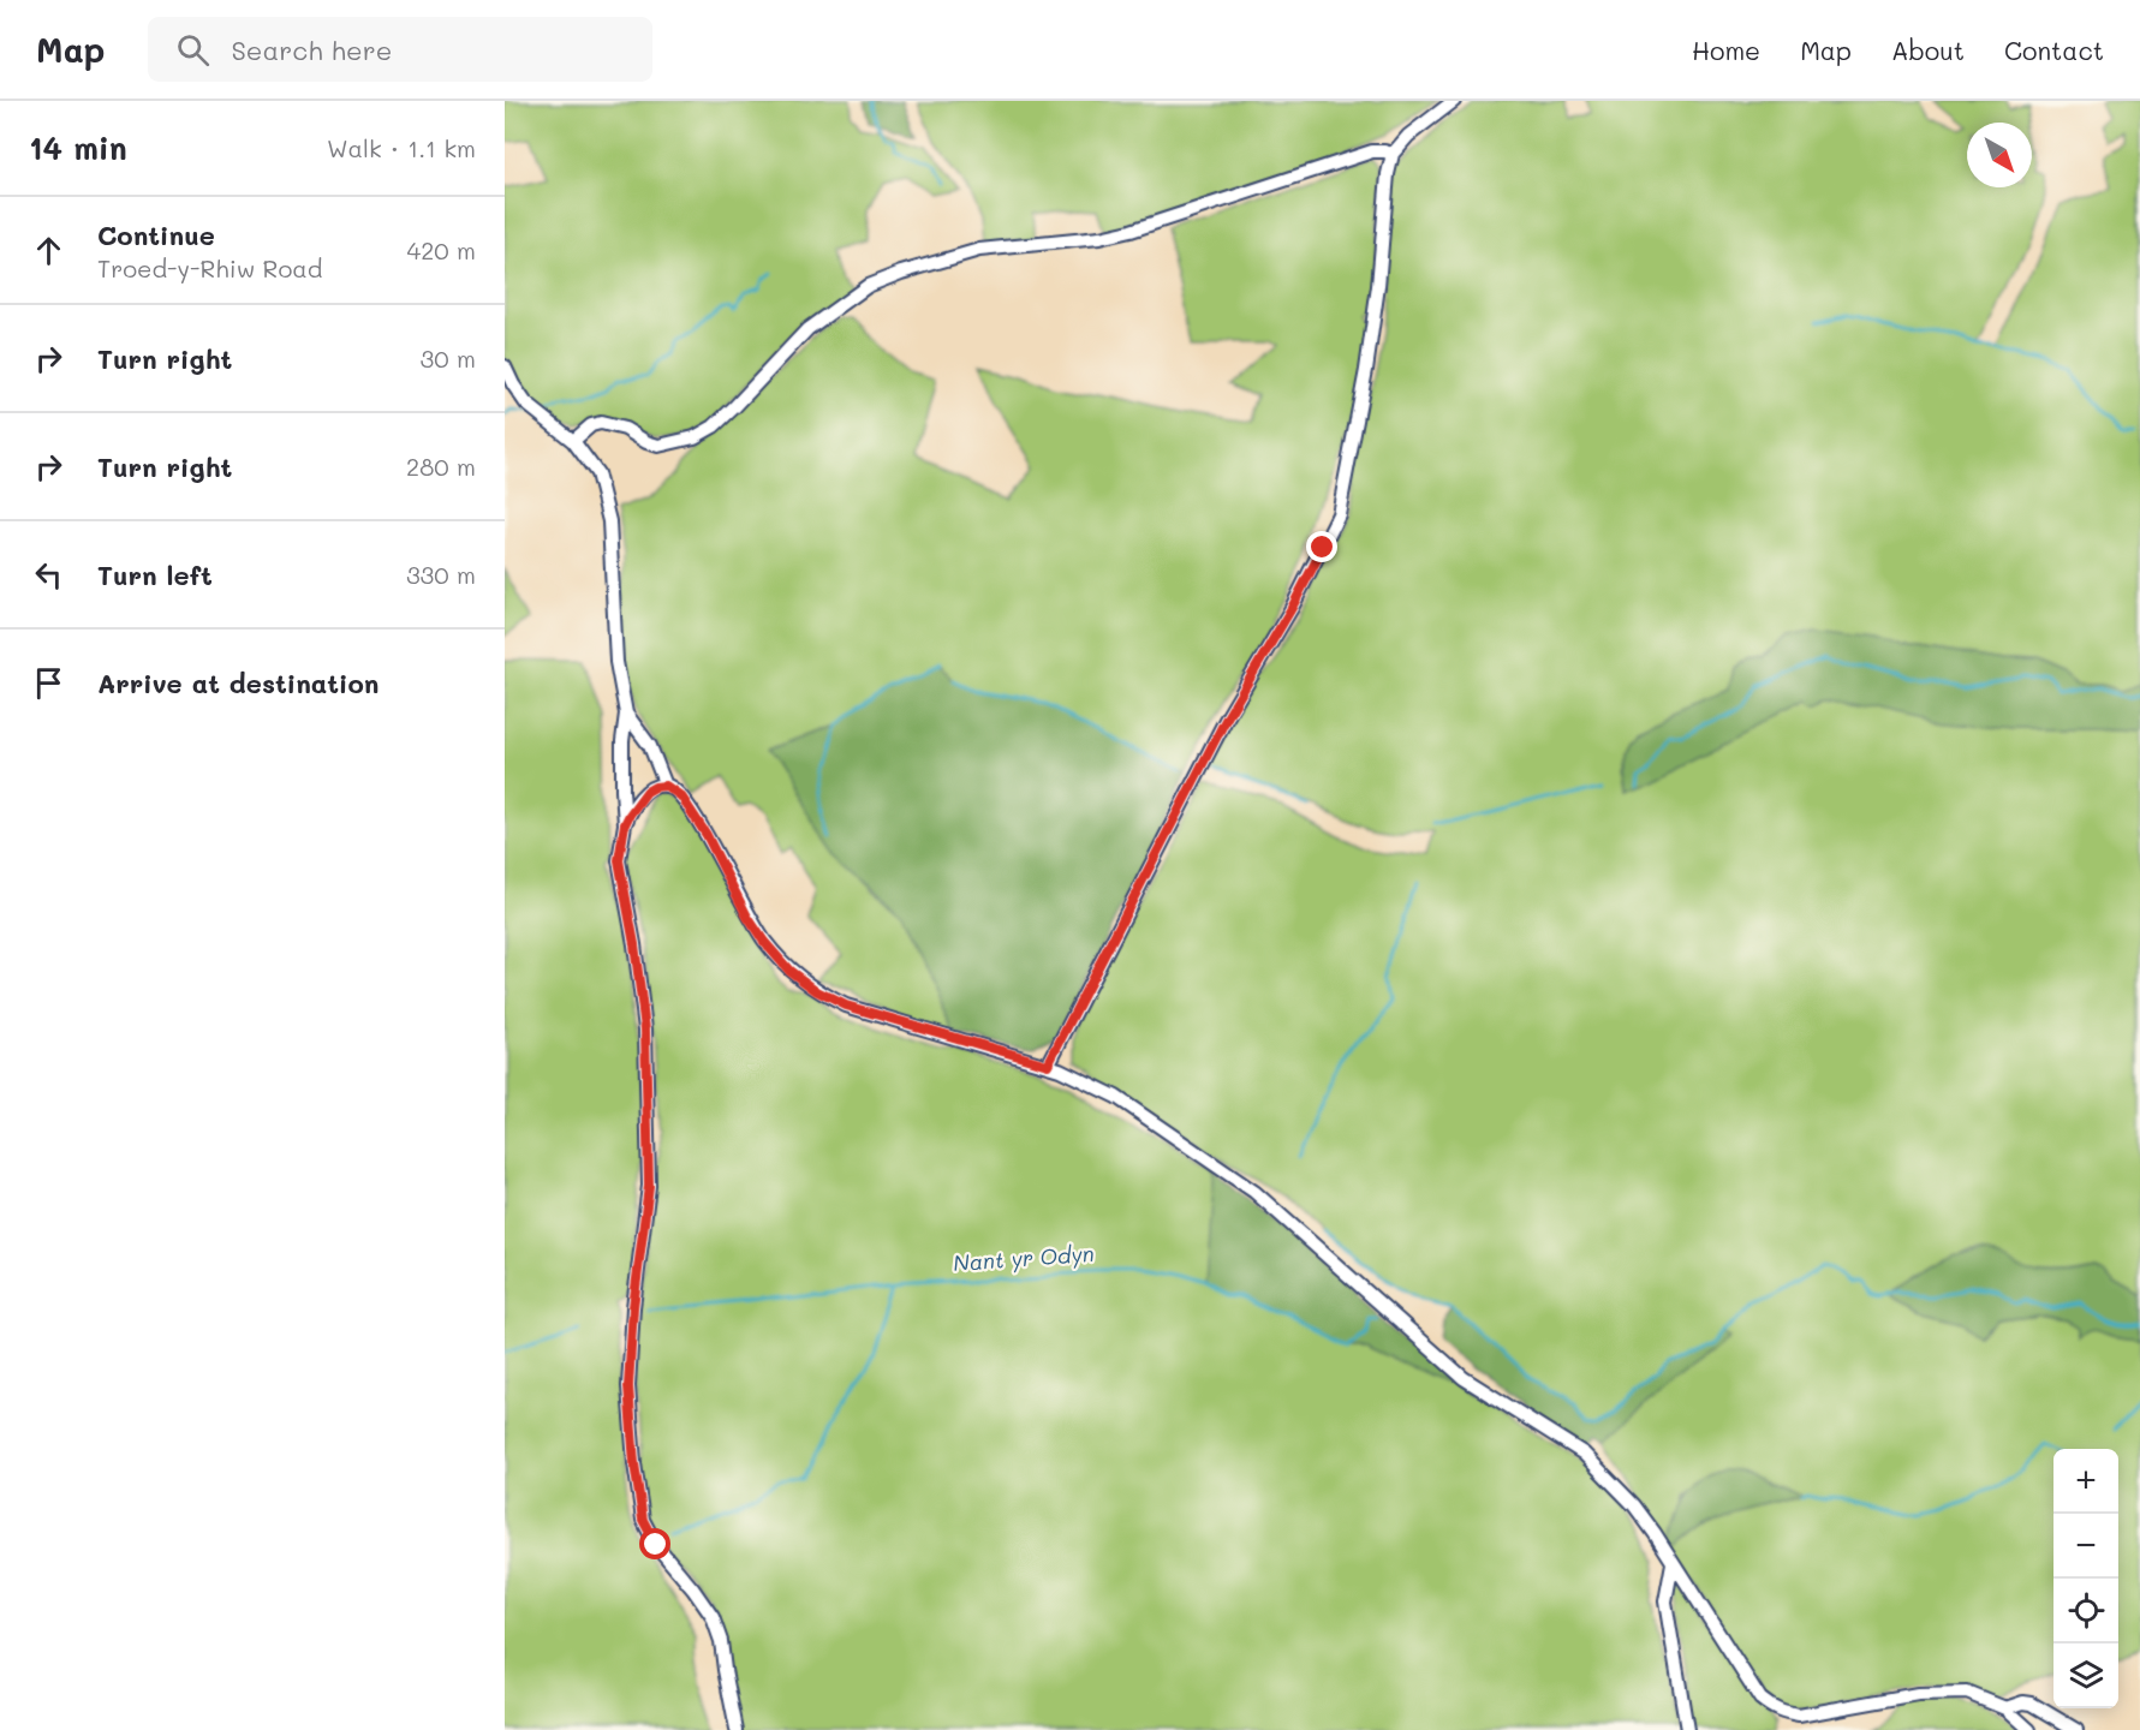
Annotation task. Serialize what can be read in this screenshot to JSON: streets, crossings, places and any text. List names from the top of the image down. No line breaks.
{"water":["Nant yr Odyn"],"north":"bottom right","page":{"header":"Map","search":"Search here","nav":["Home","Map","About","Contact"],"heading":["14 min","Walk · 1.1 km"],"list":[["Continue","Troed-y-Rhiw Road","420 m"],["Turn right","30 m"],["Turn right","280 m"],["Turn left","330 m"],"Arrive at destination"],"map_buttons":["+","−"]}}
